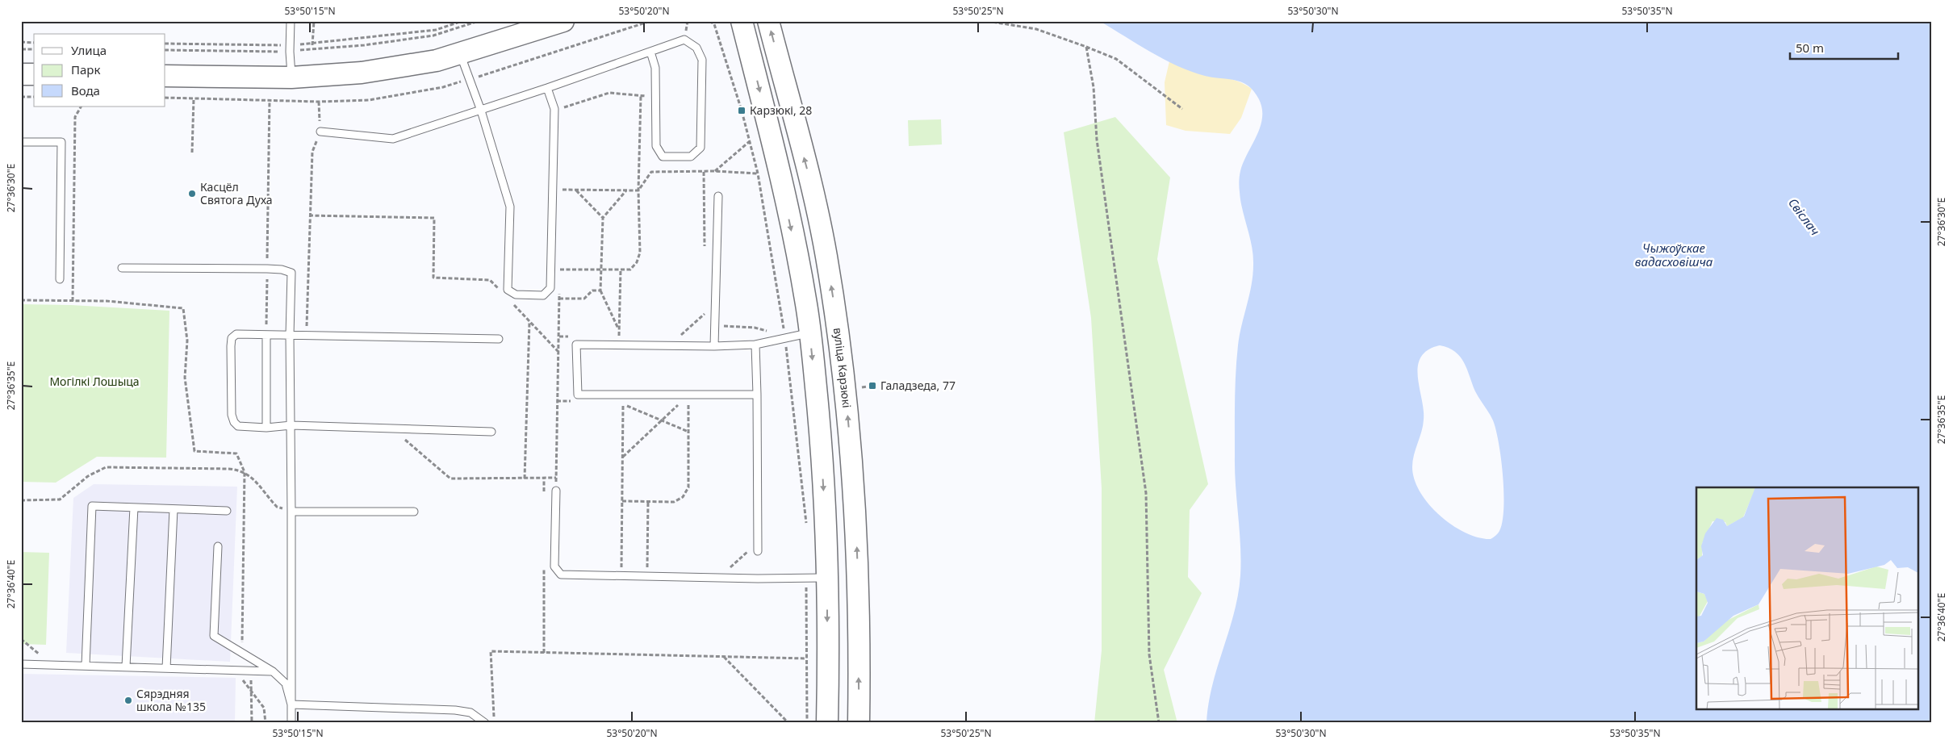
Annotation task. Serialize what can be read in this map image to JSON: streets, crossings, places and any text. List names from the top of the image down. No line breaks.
{"streets":{"street":["вуліца Карзюкі"]},"water":["Свіслач","Чыжоўскае вадасховішча"],"parks":["Могілкі Лошыца"],"places":{"transit":["Карзюкі, 28","Галадзеда, 77"],"other":["Касцёл Святога Духа","Сярэдняя школа №135"]},"legend":["Улица","Парк","Вода"],"scale_bar":"50 m","coordinates":["53°50'15\"N","53°50'20\"N","53°50'25\"N","53°50'30\"N","53°50'35\"N","27°36'30\"E","27°36'35\"E","27°36'40\"E"]}
